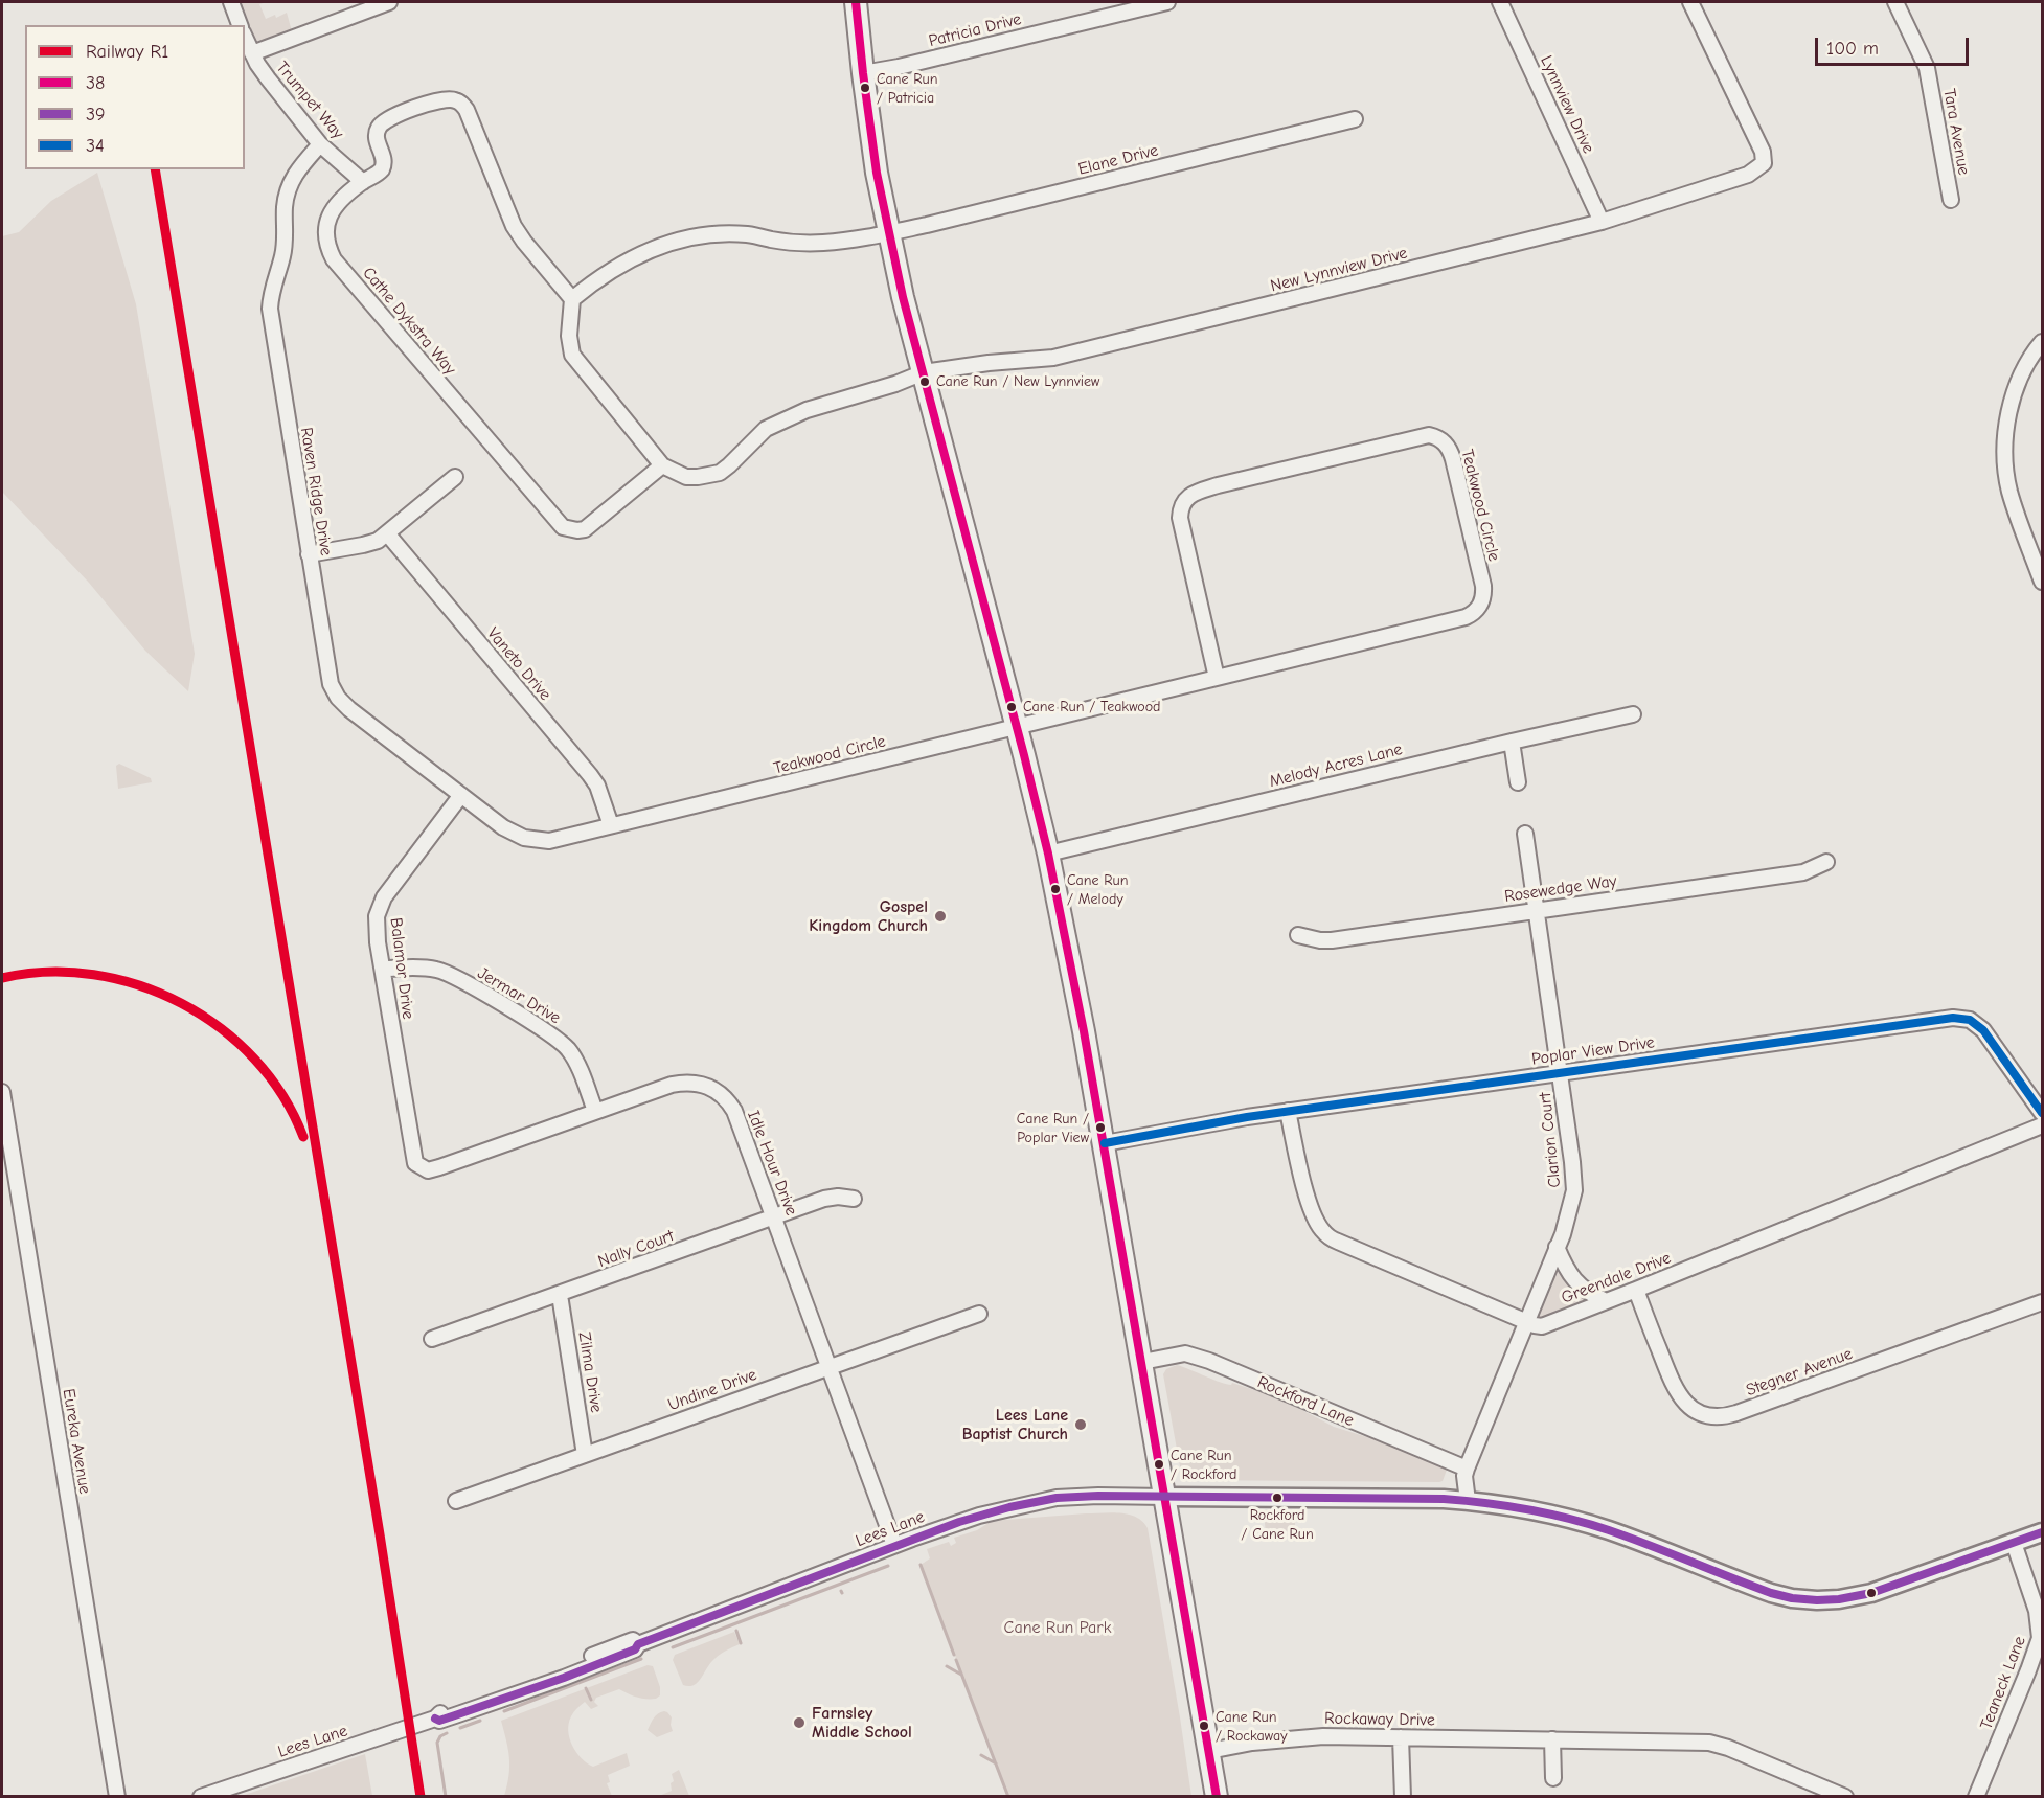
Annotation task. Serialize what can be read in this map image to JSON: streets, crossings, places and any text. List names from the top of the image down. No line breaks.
{"streets":{"street":["Patricia Drive","Trumpet Way","Lynnview Drive","Tara Avenue","Elane Drive","New Lynnview Drive","Cathe Dykstra Way","Raven Ridge Drive","Teakwood Circle","Vaneto Drive","Melody Acres Lane","Rosewedge Way","Balamor Drive","Jermar Drive","Poplar View Drive","Clarion Court","Idle Hour Drive","Nally Court","Greendale Drive","Zilma Drive","Stegner Avenue","Undine Drive","Rockford Lane","Eureka Avenue","Lees Lane","Teaneck Lane","Rockaway Drive"]},"crossings":[["Trumpet Way","Cathe Dykstra Way"],["Trumpet Way","Raven Ridge Drive"],["Lynnview Drive","New Lynnview Drive"],["New Lynnview Drive","Cathe Dykstra Way"],["Raven Ridge Drive","Teakwood Circle"],["Raven Ridge Drive","Balamor Drive"],["Teakwood Circle","Vaneto Drive"],["Teakwood Circle","Balamor Drive"],["Rosewedge Way","Clarion Court"],["Balamor Drive","Jermar Drive"],["Balamor Drive","Idle Hour Drive"],["Jermar Drive","Idle Hour Drive"],["Poplar View Drive","Clarion Court"],["Poplar View Drive","Greendale Drive"],["Clarion Court","Greendale Drive"],["Clarion Court","Rockford Lane"],["Idle Hour Drive","Nally Court"],["Idle Hour Drive","Undine Drive"],["Idle Hour Drive","Lees Lane"],["Nally Court","Zilma Drive"],["Greendale Drive","Stegner Avenue"],["Zilma Drive","Undine Drive"]],"parks":["Cane Run Park"],"places":["Cane Run / Patricia","Cane Run / New Lynnview","Cane Run / Teakwood","Cane Run / Melody","Gospel Kingdom Church","Cane Run / Poplar View","Lees Lane Baptist Church","Cane Run / Rockford","Rockford / Cane Run","Farnsley Middle School","Cane Run / Rockaway"],"lines":["transit line 38","rail line R1","transit line 34","transit line 39"],"legend":["Railway R1","38","39","34"],"scale_bar":"100 m"}
